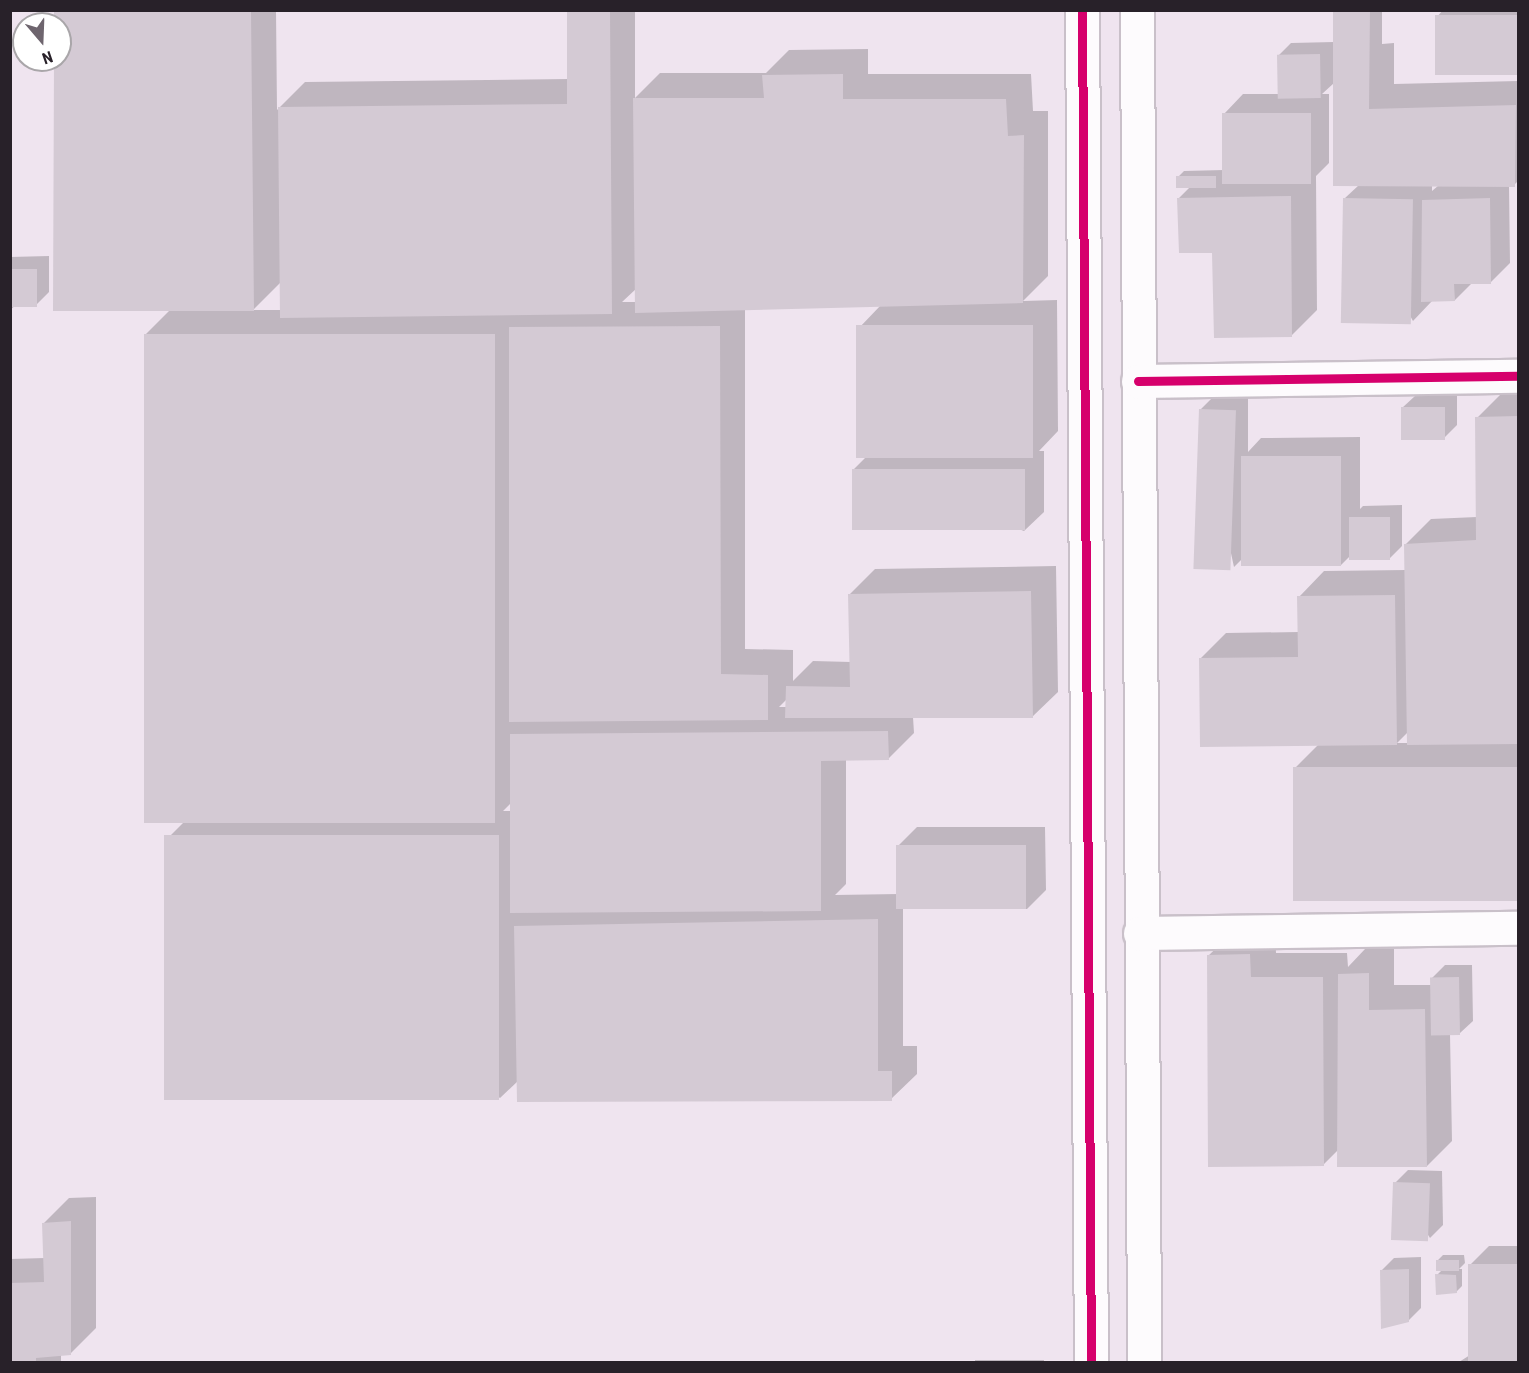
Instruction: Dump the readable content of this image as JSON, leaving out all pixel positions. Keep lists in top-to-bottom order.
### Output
{
  "north": "bottom"
}
